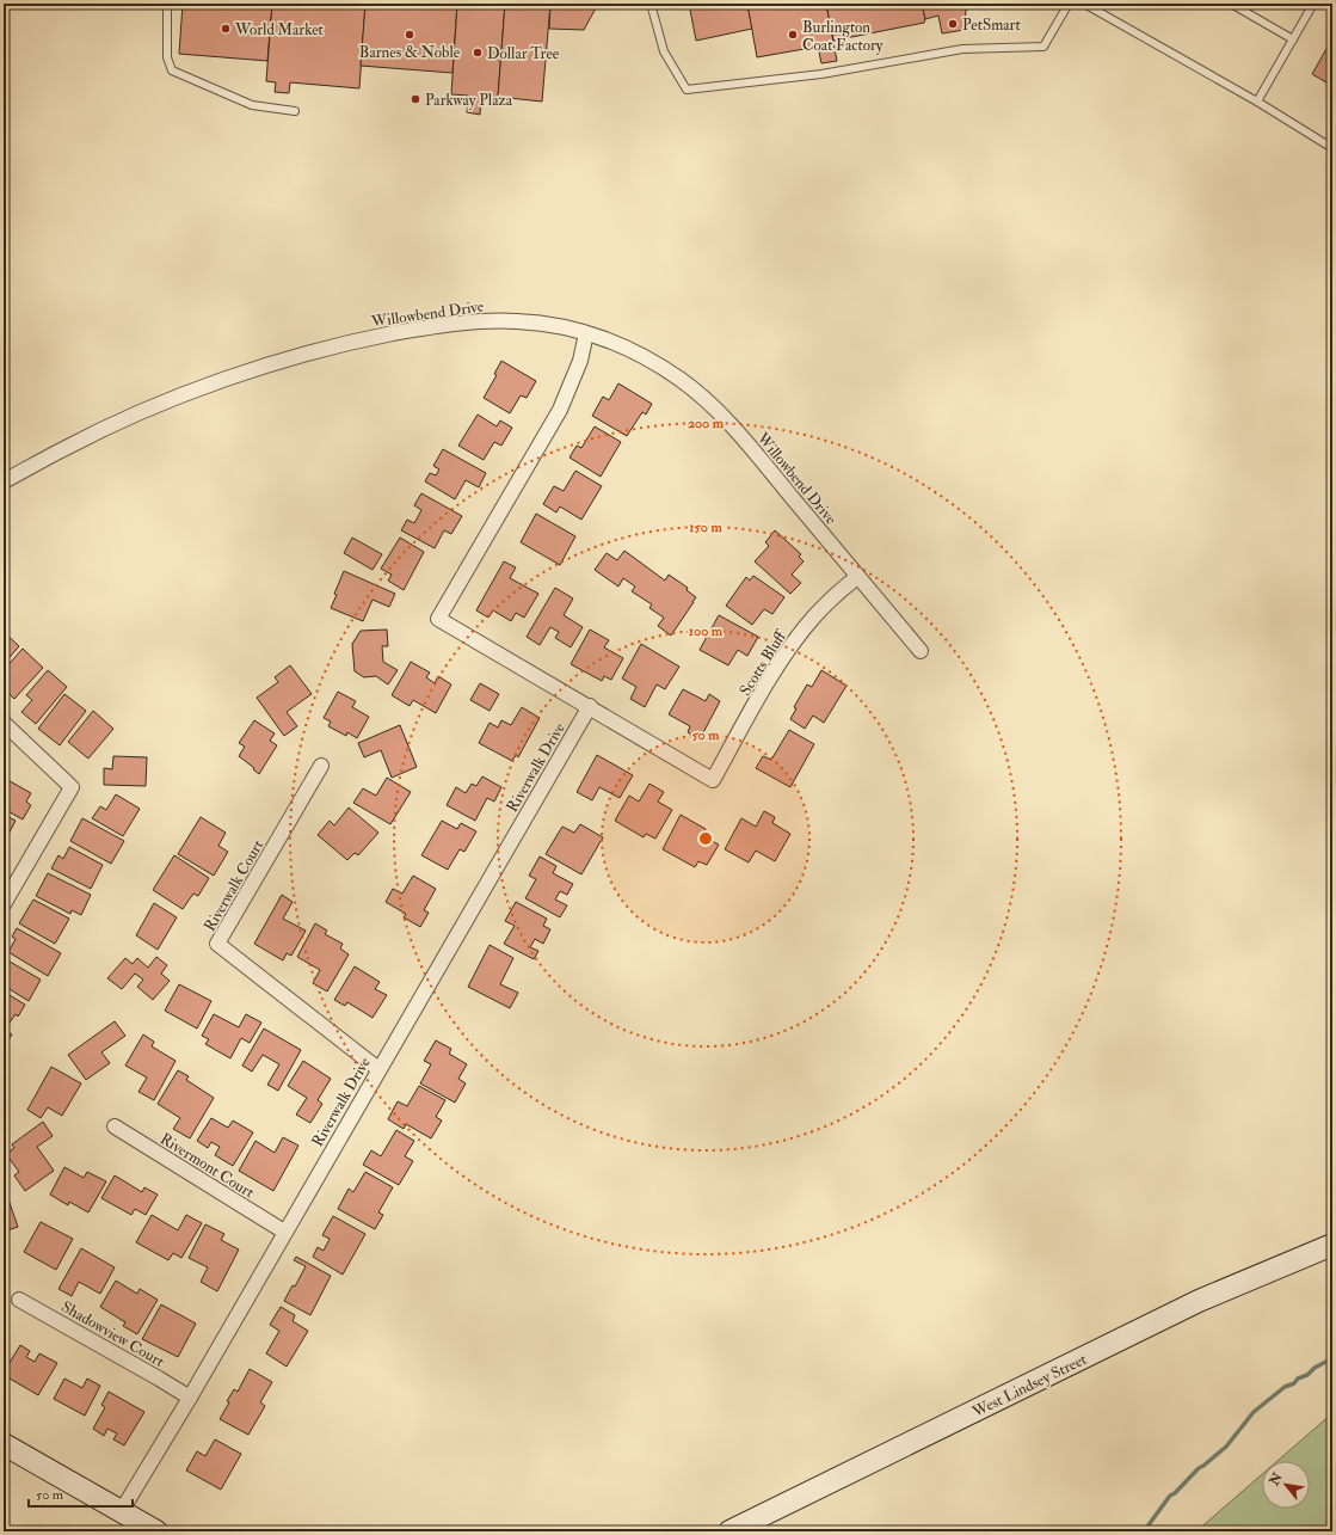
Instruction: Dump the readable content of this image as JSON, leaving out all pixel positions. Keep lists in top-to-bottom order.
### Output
{
  "streets": {
    "main road": ["West Lindsey Street"],
    "street": [
      "Willowbend Drive",
      "Scotts Bluff",
      "Riverwalk Drive",
      "Riverwalk Court",
      "Rivermont Court",
      "Shadowview Court"
    ]
  },
  "crossings": [
    ["Willowbend Drive", "Scotts Bluff"],
    ["Scotts Bluff", "Riverwalk Drive"],
    ["Riverwalk Drive", "Riverwalk Court"],
    ["Riverwalk Drive", "Rivermont Court"],
    ["Riverwalk Drive", "Shadowview Court"]
  ],
  "places": [
    "PetSmart",
    "World Market",
    "Barnes & Noble",
    "Burlington Coat Factory",
    "Dollar Tree",
    "Parkway Plaza"
  ],
  "scale_bar": "50 m",
  "north": "top left",
  "rings": [
    "200 m",
    "150 m",
    "100 m",
    "50 m"
  ]
}
